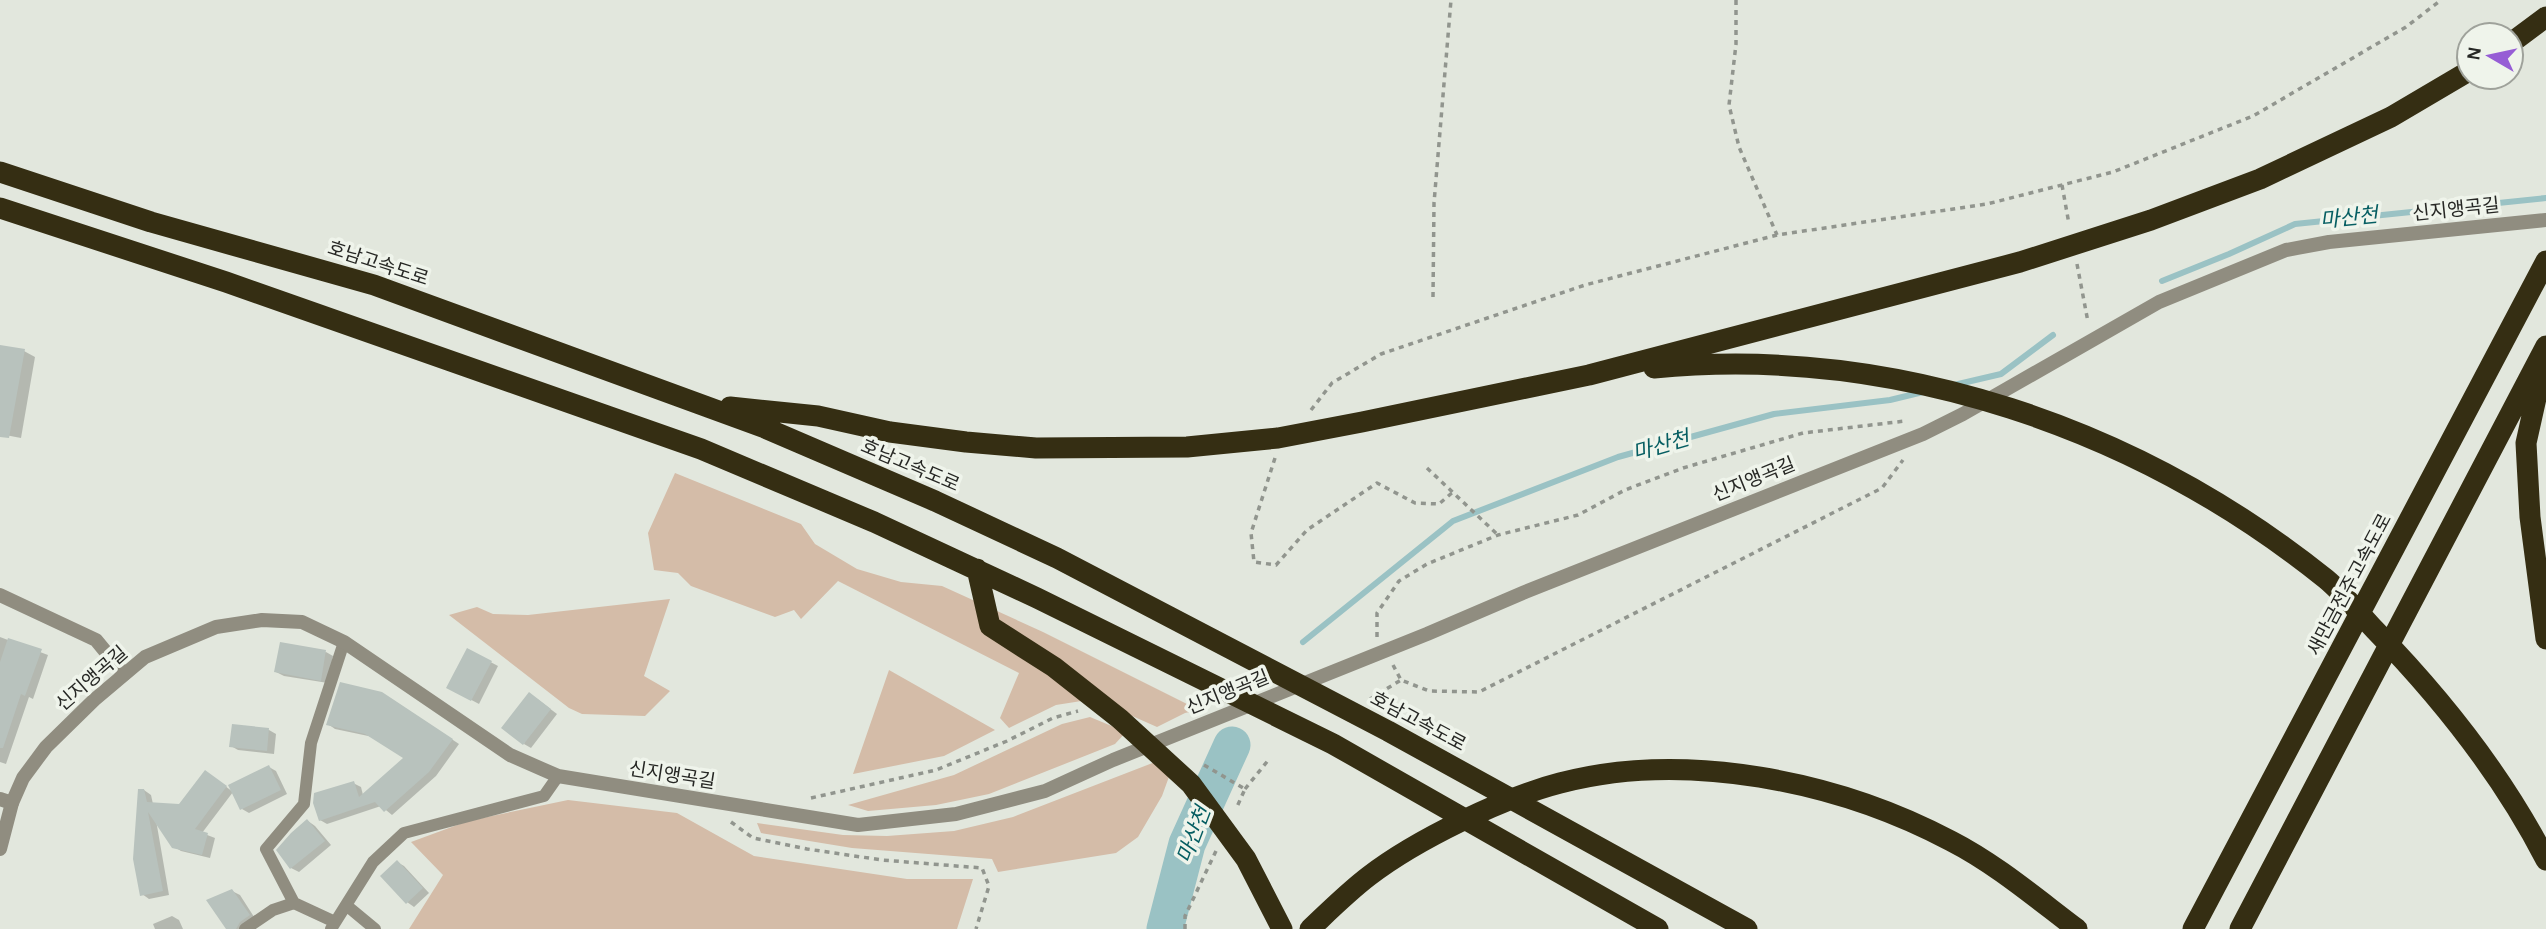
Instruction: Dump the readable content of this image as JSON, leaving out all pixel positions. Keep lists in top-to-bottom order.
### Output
{
  "streets": {
    "highway": ["호남고속도로", "새만금전주고속도로"],
    "street": ["신지앵곡길"]
  },
  "water": ["마산천"],
  "north": "left"
}
